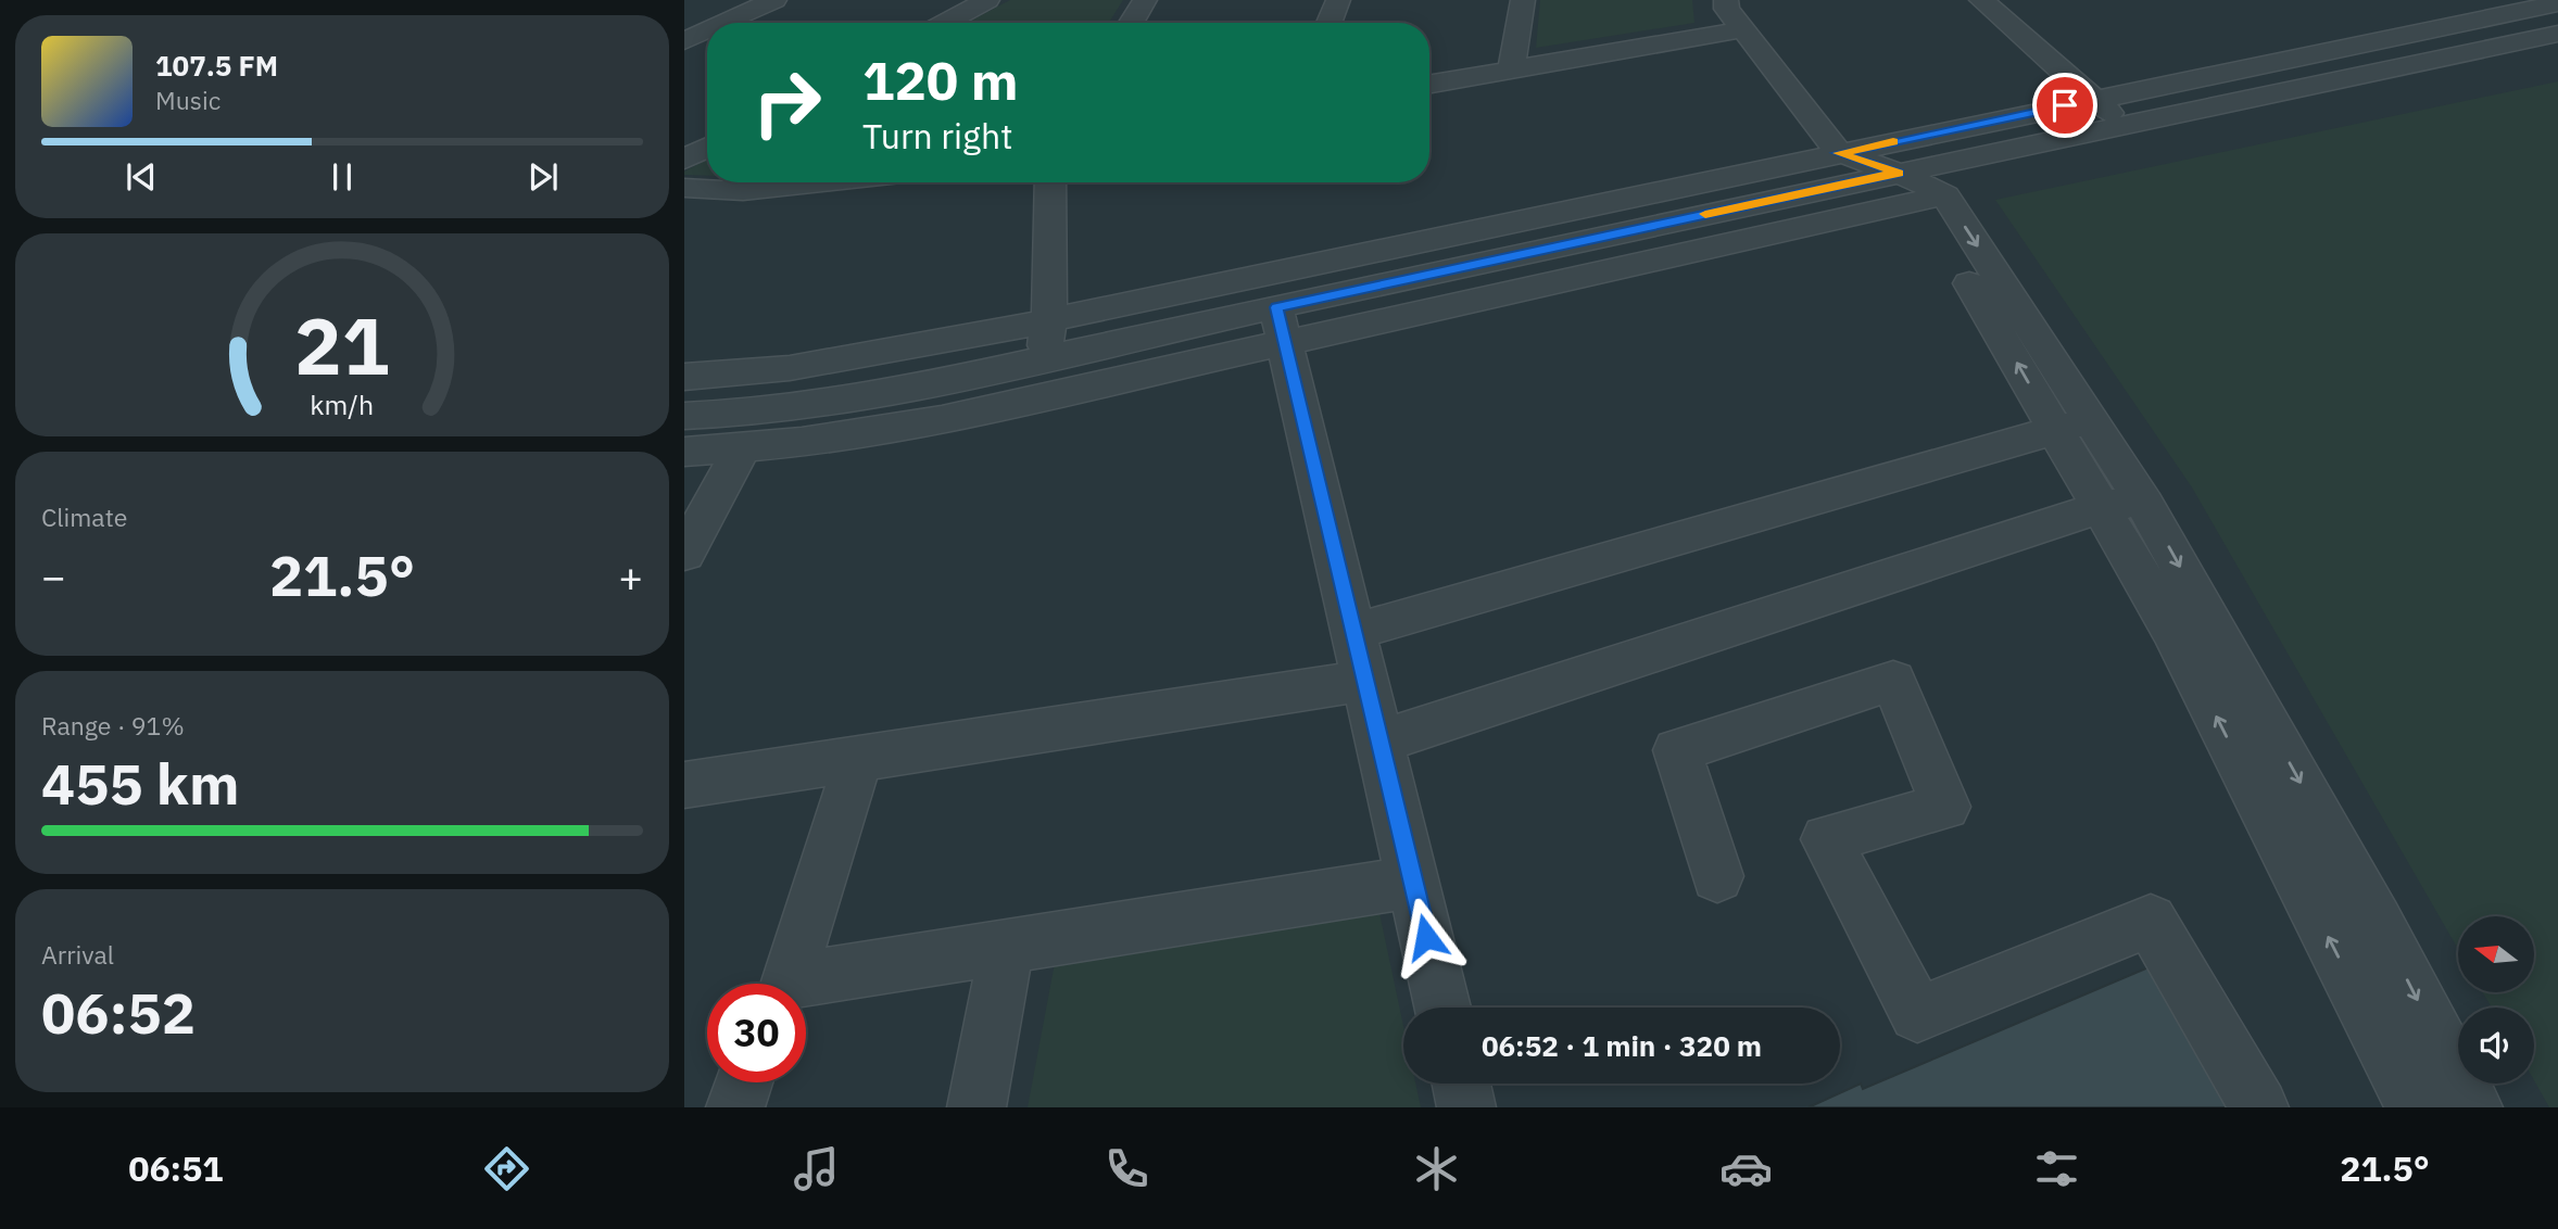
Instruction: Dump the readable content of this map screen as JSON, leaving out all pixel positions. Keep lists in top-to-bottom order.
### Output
{
  "north": "left",
  "page": {
    "turn": ["120 m", "Turn right"],
    "song": ["107.5 FM", "Music"],
    "tile": [
      "Climate",
      ["Range · 91%", "455 km"],
      ["Arrival", "06:52"]
    ],
    "heat": ["−", "21.5°", "+"],
    "limit": "30",
    "trip": "06:52 · 1 min · 320 m",
    "tabs": ["06:51", "21.5°"],
    "gauge": ["21", "km/h"]
  }
}
